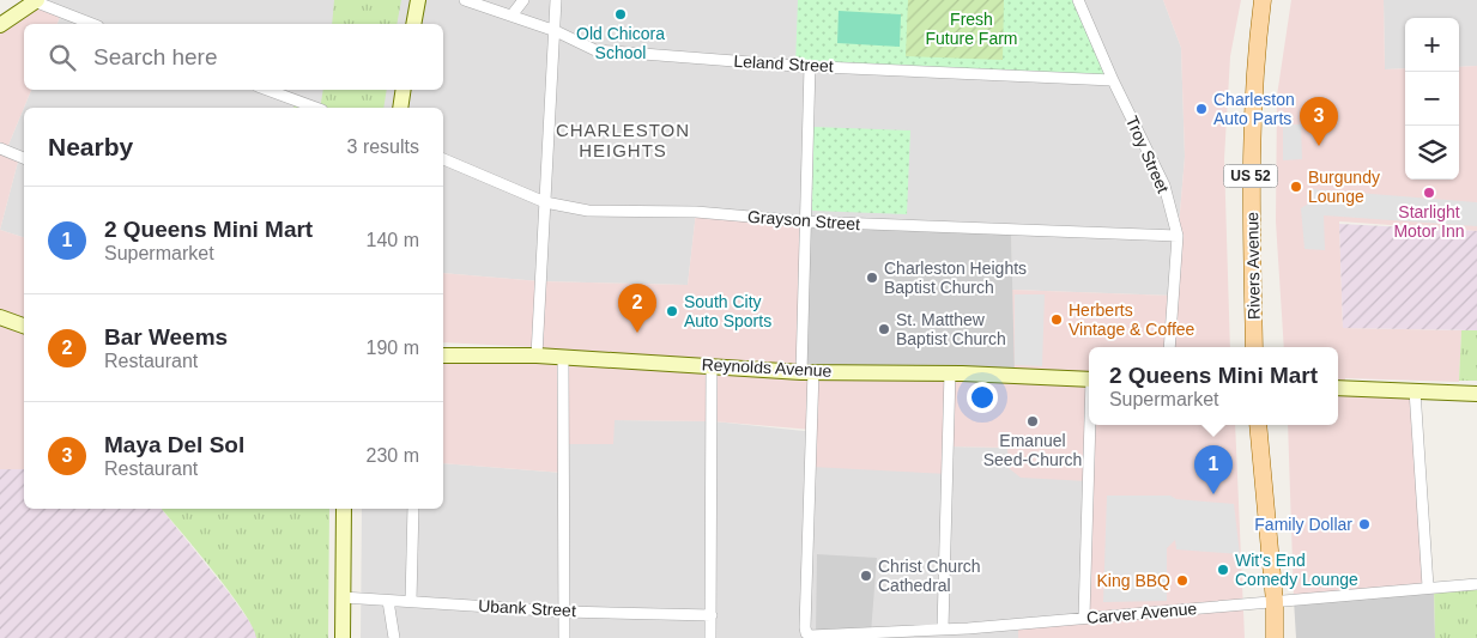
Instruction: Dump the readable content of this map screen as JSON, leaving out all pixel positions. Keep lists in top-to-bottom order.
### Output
{
  "streets": {
    "main road": ["US 52", "Rivers Avenue"],
    "street": [
      "Leland Street",
      "Troy Street",
      "Grayson Street",
      "Reynolds Avenue",
      "Ubank Street",
      "Carver Avenue"
    ]
  },
  "crossings": [
    ["Leland Street", "Troy Street"],
    ["Troy Street", "Grayson Street"],
    ["Reynolds Avenue", "Carver Avenue"]
  ],
  "districts": ["CHARLESTON HEIGHTS"],
  "parks": ["Fresh Future Farm"],
  "places": [
    "Old Chicora School",
    "Charleston Auto Parts",
    "Burgundy Lounge",
    "Starlight Motor Inn",
    "Charleston Heights Baptist Church",
    "South City Auto Sports",
    "Herberts Vintage & Coffee",
    "St. Matthew Baptist Church",
    "Emanuel Seed-Church",
    "Family Dollar",
    "Wit's End Comedy Lounge",
    "Christ Church Cathedral",
    "King BBQ"
  ],
  "page": {
    "map_buttons": ["+", "−"],
    "search": "Search here",
    "pins": ["3", "2", "1"],
    "heading": ["Nearby", "3 results"],
    "list": [
      {
        "mark": "1",
        "name": "2 Queens Mini Mart",
        "note": "Supermarket",
        "value": "140 m"
      },
      {
        "mark": "2",
        "name": "Bar Weems",
        "note": "Restaurant",
        "value": "190 m"
      },
      {
        "mark": "3",
        "name": "Maya Del Sol",
        "note": "Restaurant",
        "value": "230 m"
      }
    ],
    "popup": ["2 Queens Mini Mart", "Supermarket"]
  }
}
